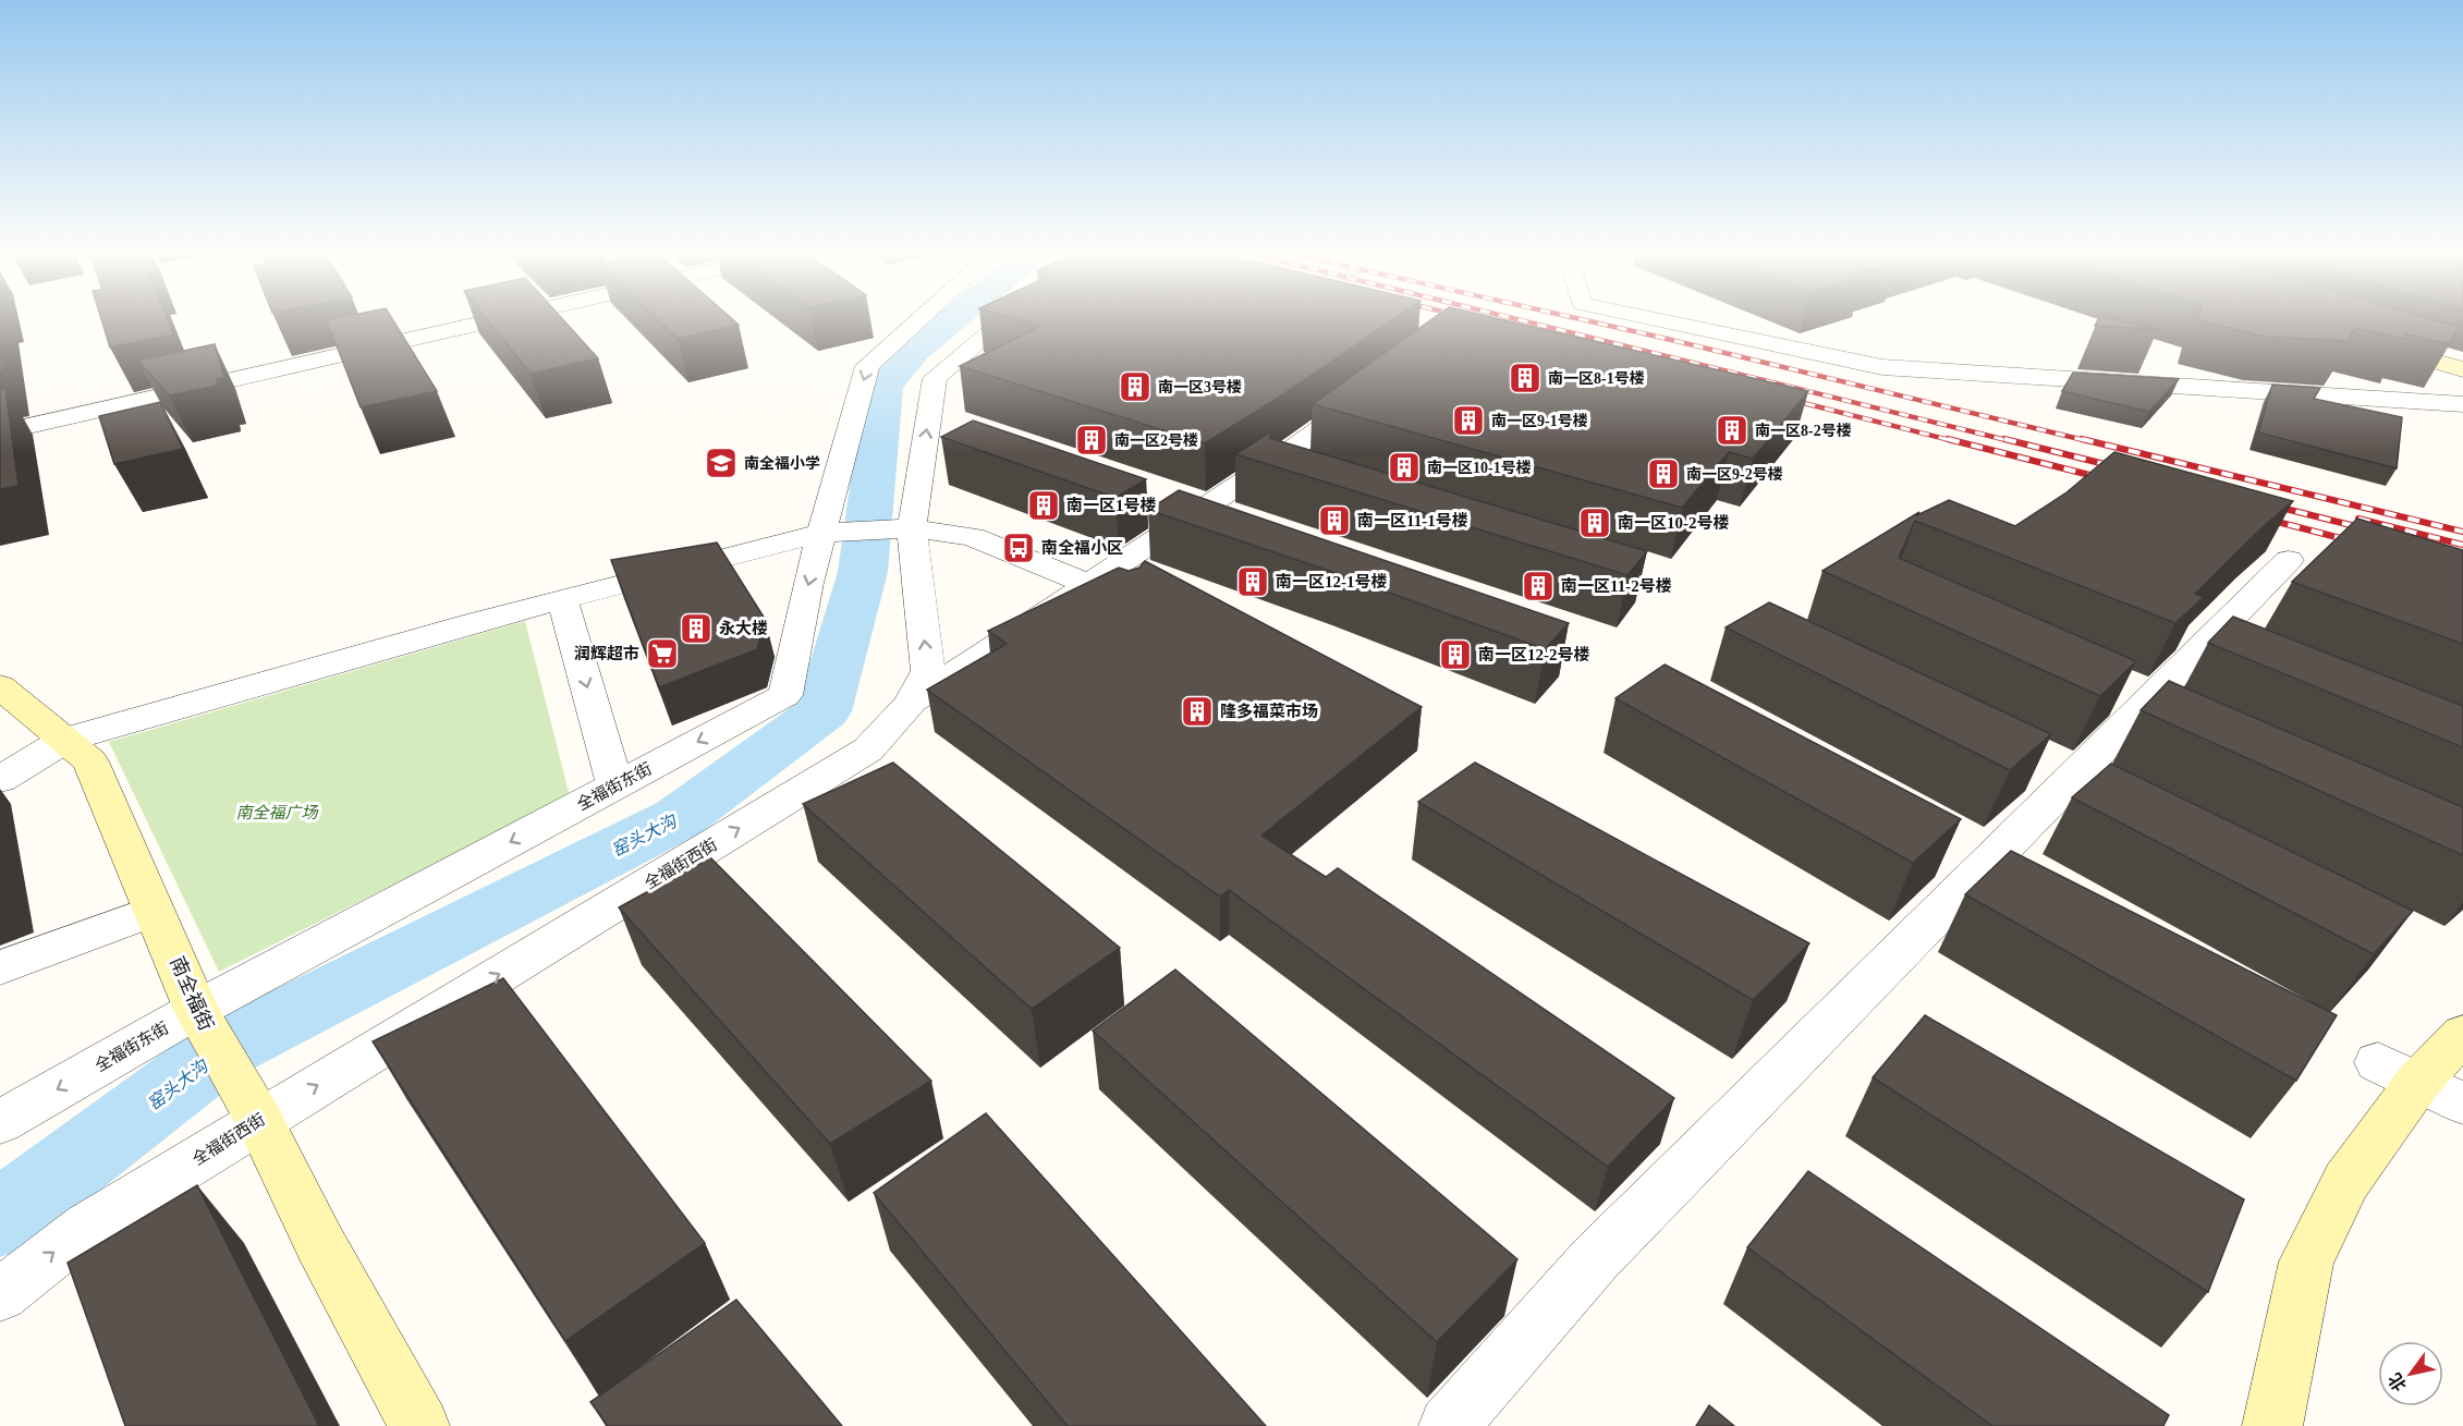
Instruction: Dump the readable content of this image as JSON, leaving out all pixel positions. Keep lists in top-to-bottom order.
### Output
{
  "streets": {
    "street": ["全福街东街", "全福街西街", "南全福街"]
  },
  "crossings": [
    ["全福街东街", "南全福街"],
    ["全福街西街", "南全福街"]
  ],
  "water": ["窑头大沟"],
  "parks": ["南全福广场"],
  "places": {
    "building": [
      "南一区8-1号楼",
      "南一区3号楼",
      "南一区9-1号楼",
      "南一区8-2号楼",
      "南一区2号楼",
      "南一区10-1号楼",
      "南一区9-2号楼",
      "南一区1号楼",
      "南一区11-1号楼",
      "南一区10-2号楼",
      "南一区12-1号楼",
      "南一区11-2号楼",
      "永大楼",
      "南一区12-2号楼",
      "隆多福菜市场"
    ],
    "school or university": ["南全福小学"],
    "bus stop": ["南全福小区"],
    "supermarket": ["润辉超市"]
  },
  "north": "bottom left"
}
